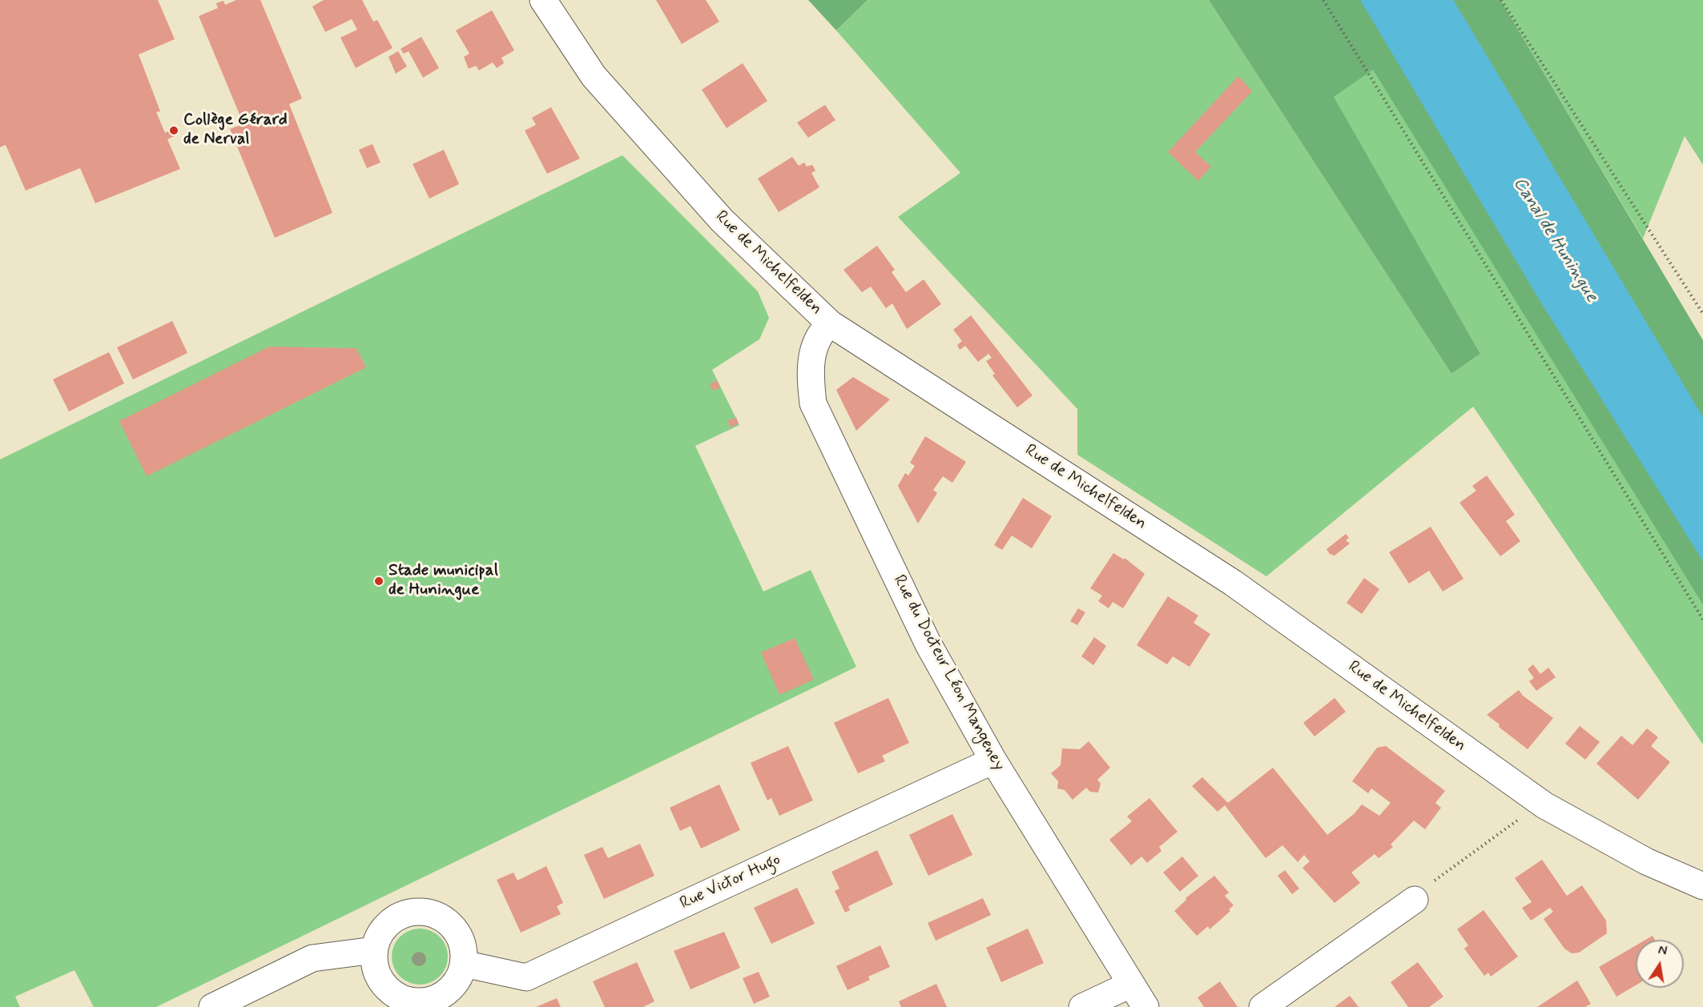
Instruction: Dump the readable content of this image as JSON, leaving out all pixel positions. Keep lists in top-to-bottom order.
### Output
{
  "streets": {
    "street": ["Rue de Michelfelden", "Rue du Docteur Léon Mangeney", "Rue Victor Hugo"]
  },
  "crossings": [
    ["Rue de Michelfelden", "Rue du Docteur Léon Mangeney"],
    ["Rue du Docteur Léon Mangeney", "Rue Victor Hugo"]
  ],
  "water": ["Canal de Huningue"],
  "places": ["Collège Gérard de Nerval", "Stade municipal de Huningue"],
  "north": "top"
}
